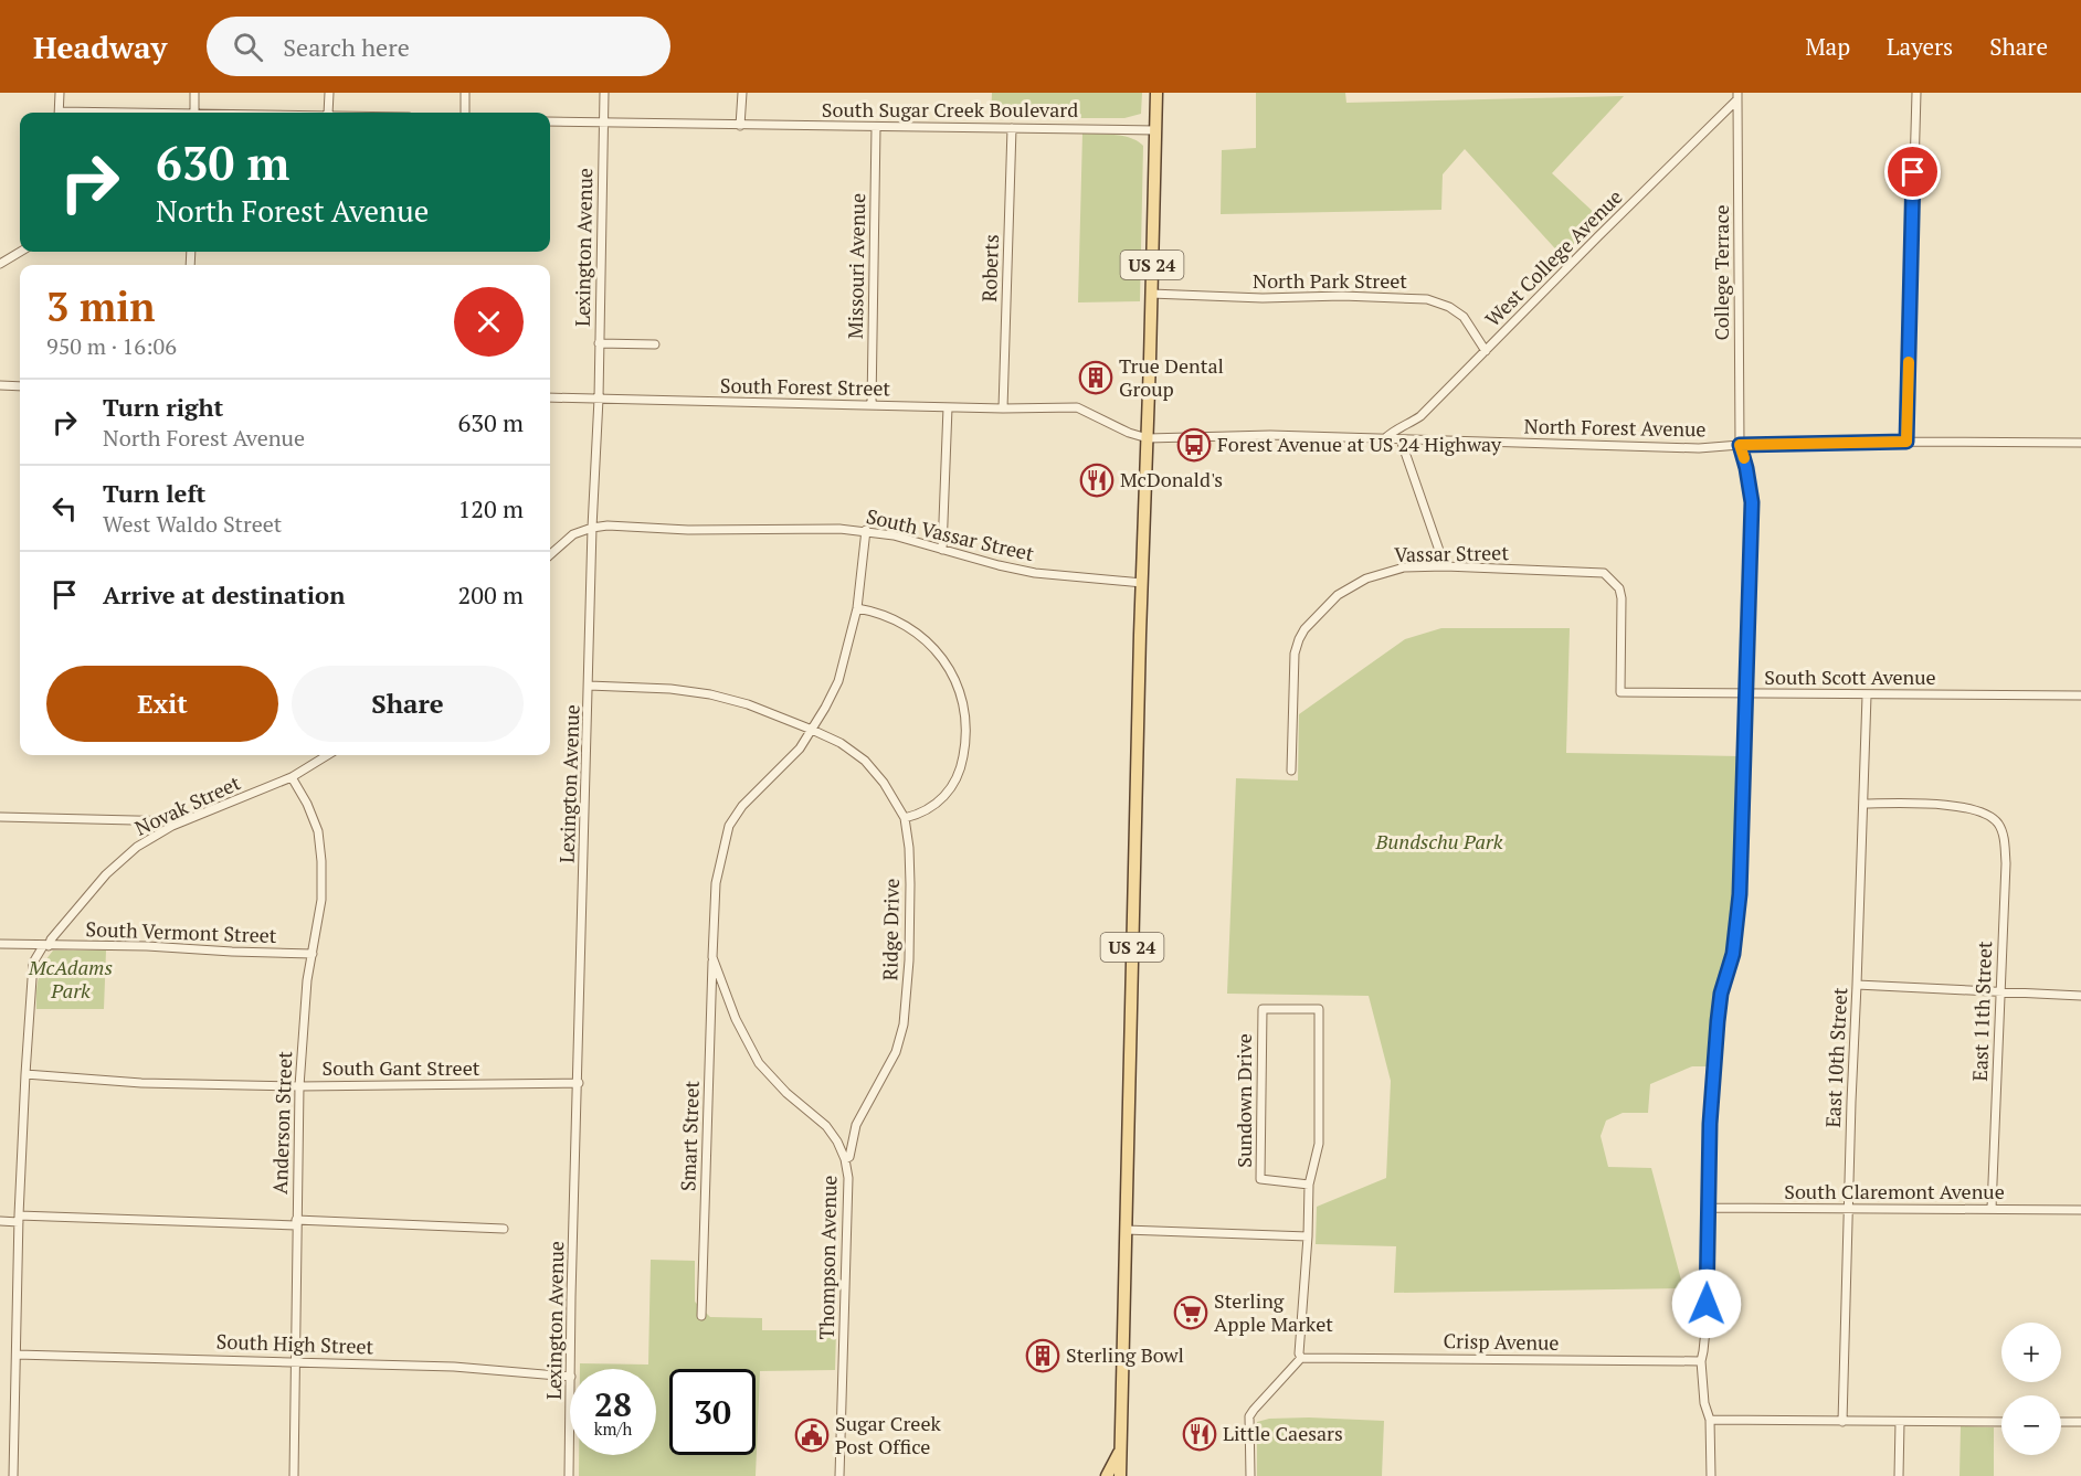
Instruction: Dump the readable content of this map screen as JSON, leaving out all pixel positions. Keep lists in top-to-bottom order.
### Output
{
  "streets": {
    "main road": ["US 24"],
    "street": [
      "South Sugar Creek Boulevard",
      "Lexington Avenue",
      "West College Avenue",
      "Missouri Avenue",
      "Roberts",
      "College Terrace",
      "North Park Street",
      "South Forest Street",
      "North Forest Avenue",
      "South Vassar Street",
      "Vassar Street",
      "South Scott Avenue",
      "Novak Street",
      "Ridge Drive",
      "South Vermont Street",
      "East 11th Street",
      "East 10th Street",
      "South Gant Street",
      "Sundown Drive",
      "Anderson Street",
      "Smart Street",
      "South Claremont Avenue",
      "Thompson Avenue",
      "Crisp Avenue",
      "South High Street"
    ]
  },
  "crossings": [
    ["South Sugar Creek Boulevard", "Lexington Avenue"],
    ["South Sugar Creek Boulevard", "US 24"],
    ["South Sugar Creek Boulevard", "Missouri Avenue"],
    ["South Sugar Creek Boulevard", "Roberts"],
    ["Lexington Avenue", "South Forest Street"],
    ["Lexington Avenue", "South Vassar Street"],
    ["Lexington Avenue", "Ridge Drive"],
    ["Lexington Avenue", "South Gant Street"],
    ["West College Avenue", "College Terrace"],
    ["West College Avenue", "North Park Street"],
    ["West College Avenue", "North Forest Avenue"],
    ["US 24", "North Park Street"],
    ["US 24", "South Forest Street"],
    ["US 24", "North Forest Avenue"],
    ["US 24", "South Vassar Street"],
    ["Missouri Avenue", "South Forest Street"],
    ["Roberts", "South Forest Street"],
    ["College Terrace", "North Forest Avenue"],
    ["College Terrace", "South Scott Avenue"],
    ["College Terrace", "South Claremont Avenue"],
    ["College Terrace", "Crisp Avenue"],
    ["South Forest Street", "North Forest Avenue"],
    ["South Vassar Street", "Thompson Avenue"],
    ["Vassar Street", "South Scott Avenue"],
    ["South Scott Avenue", "East 10th Street"],
    ["Novak Street", "South Vermont Street"],
    ["Novak Street", "South Gant Street"],
    ["Novak Street", "Anderson Street"],
    ["Novak Street", "South High Street"],
    ["Ridge Drive", "Thompson Avenue"],
    ["South Vermont Street", "Anderson Street"],
    ["East 11th Street", "East 10th Street"],
    ["East 11th Street", "South Claremont Avenue"],
    ["East 10th Street", "South Claremont Avenue"],
    ["South Gant Street", "Anderson Street"],
    ["Sundown Drive", "Crisp Avenue"],
    ["Anderson Street", "South High Street"],
    ["Smart Street", "Thompson Avenue"]
  ],
  "parks": ["Bundschu Park", "McAdams Park"],
  "places": {
    "building": ["True Dental Group", "Sterling Bowl"],
    "bus stop": ["Forest Avenue at US 24 Highway"],
    "restaurant": ["McDonald's", "Little Caesars"],
    "supermarket": ["Sterling Apple Market"],
    "public building": ["Sugar Creek Post Office"]
  },
  "page": {
    "header": "Headway",
    "search": "Search here",
    "nav": ["Map", "Layers", "Share"],
    "turn": ["630 m", "North Forest Avenue"],
    "heading": ["3 min", "950 m · 16:06"],
    "list": [
      {
        "name": "Turn right",
        "note": "North Forest Avenue",
        "value": "630 m"
      },
      {
        "name": "Turn left",
        "note": "West Waldo Street",
        "value": "120 m"
      },
      {
        "name": "Arrive at destination",
        "value": "200 m"
      }
    ],
    "buttons": ["Exit", "Share"],
    "map_buttons": ["+", "−"],
    "speed": "28 km/h",
    "limit": "30"
  }
}
